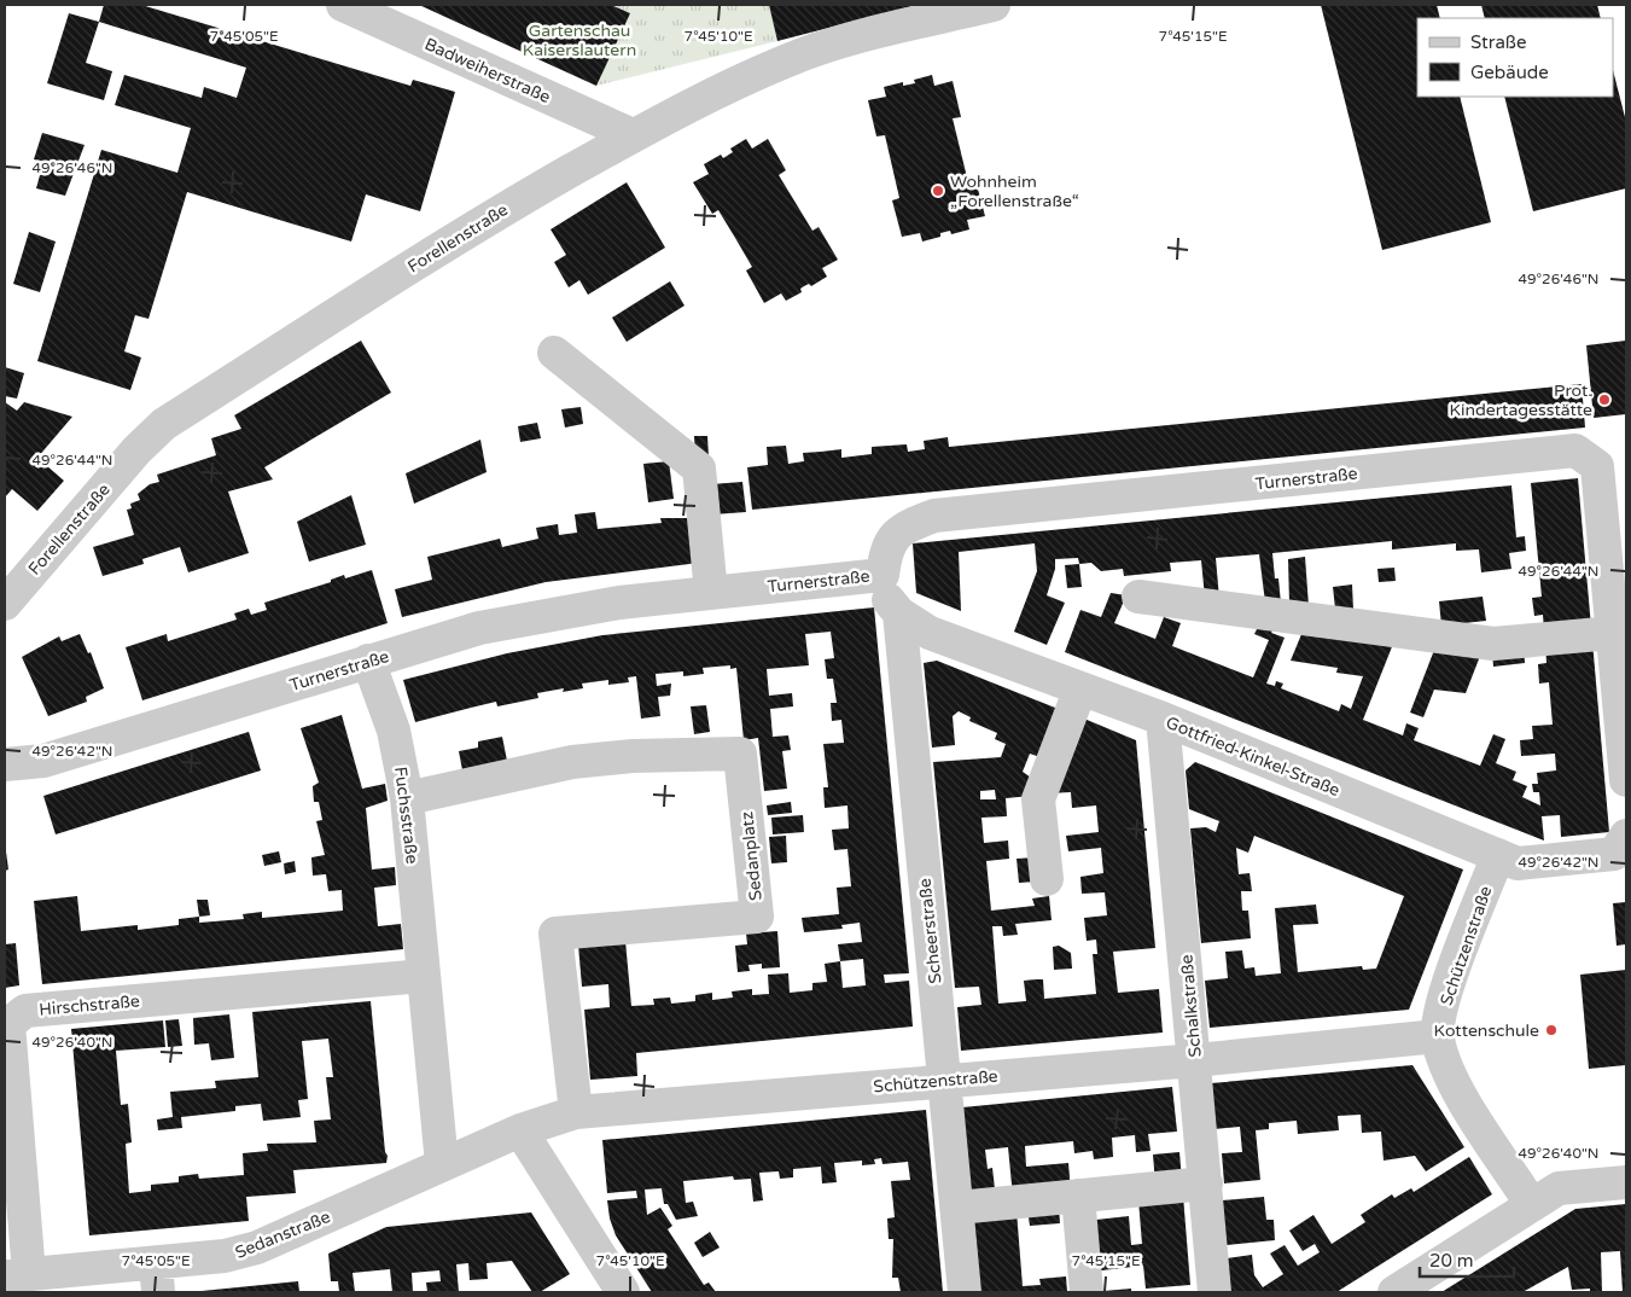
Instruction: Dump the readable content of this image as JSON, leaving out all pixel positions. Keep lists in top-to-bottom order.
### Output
{
  "streets": {
    "street": [
      "Badweiherstraße",
      "Forellenstraße",
      "Turnerstraße",
      "Gottfried-Kinkel-Straße",
      "Fuchsstraße",
      "Sedanplatz",
      "Scheerstraße",
      "Schützenstraße",
      "Hirschstraße",
      "Schalkstraße",
      "Sedanstraße"
    ]
  },
  "crossings": [
    ["Badweiherstraße", "Forellenstraße"],
    ["Turnerstraße", "Fuchsstraße"],
    ["Turnerstraße", "Scheerstraße"],
    ["Gottfried-Kinkel-Straße", "Scheerstraße"],
    ["Gottfried-Kinkel-Straße", "Schützenstraße"],
    ["Gottfried-Kinkel-Straße", "Schalkstraße"],
    ["Fuchsstraße", "Sedanplatz"],
    ["Fuchsstraße", "Hirschstraße"],
    ["Sedanplatz", "Schützenstraße"],
    ["Scheerstraße", "Schützenstraße"],
    ["Schützenstraße", "Schalkstraße"],
    ["Schützenstraße", "Sedanstraße"],
    ["Hirschstraße", "Sedanstraße"]
  ],
  "parks": ["Gartenschau Kaiserslautern"],
  "places": ["Wohnheim „Forellenstraße“", "Prot. Kindertagesstätte", "Kottenschule"],
  "legend": ["Straße", "Gebäude"],
  "scale_bar": "20 m",
  "coordinates": [
    "7°45'05\"E",
    "7°45'10\"E",
    "7°45'15\"E",
    "49°26'46\"N",
    "49°26'44\"N",
    "49°26'42\"N",
    "49°26'40\"N"
  ]
}
